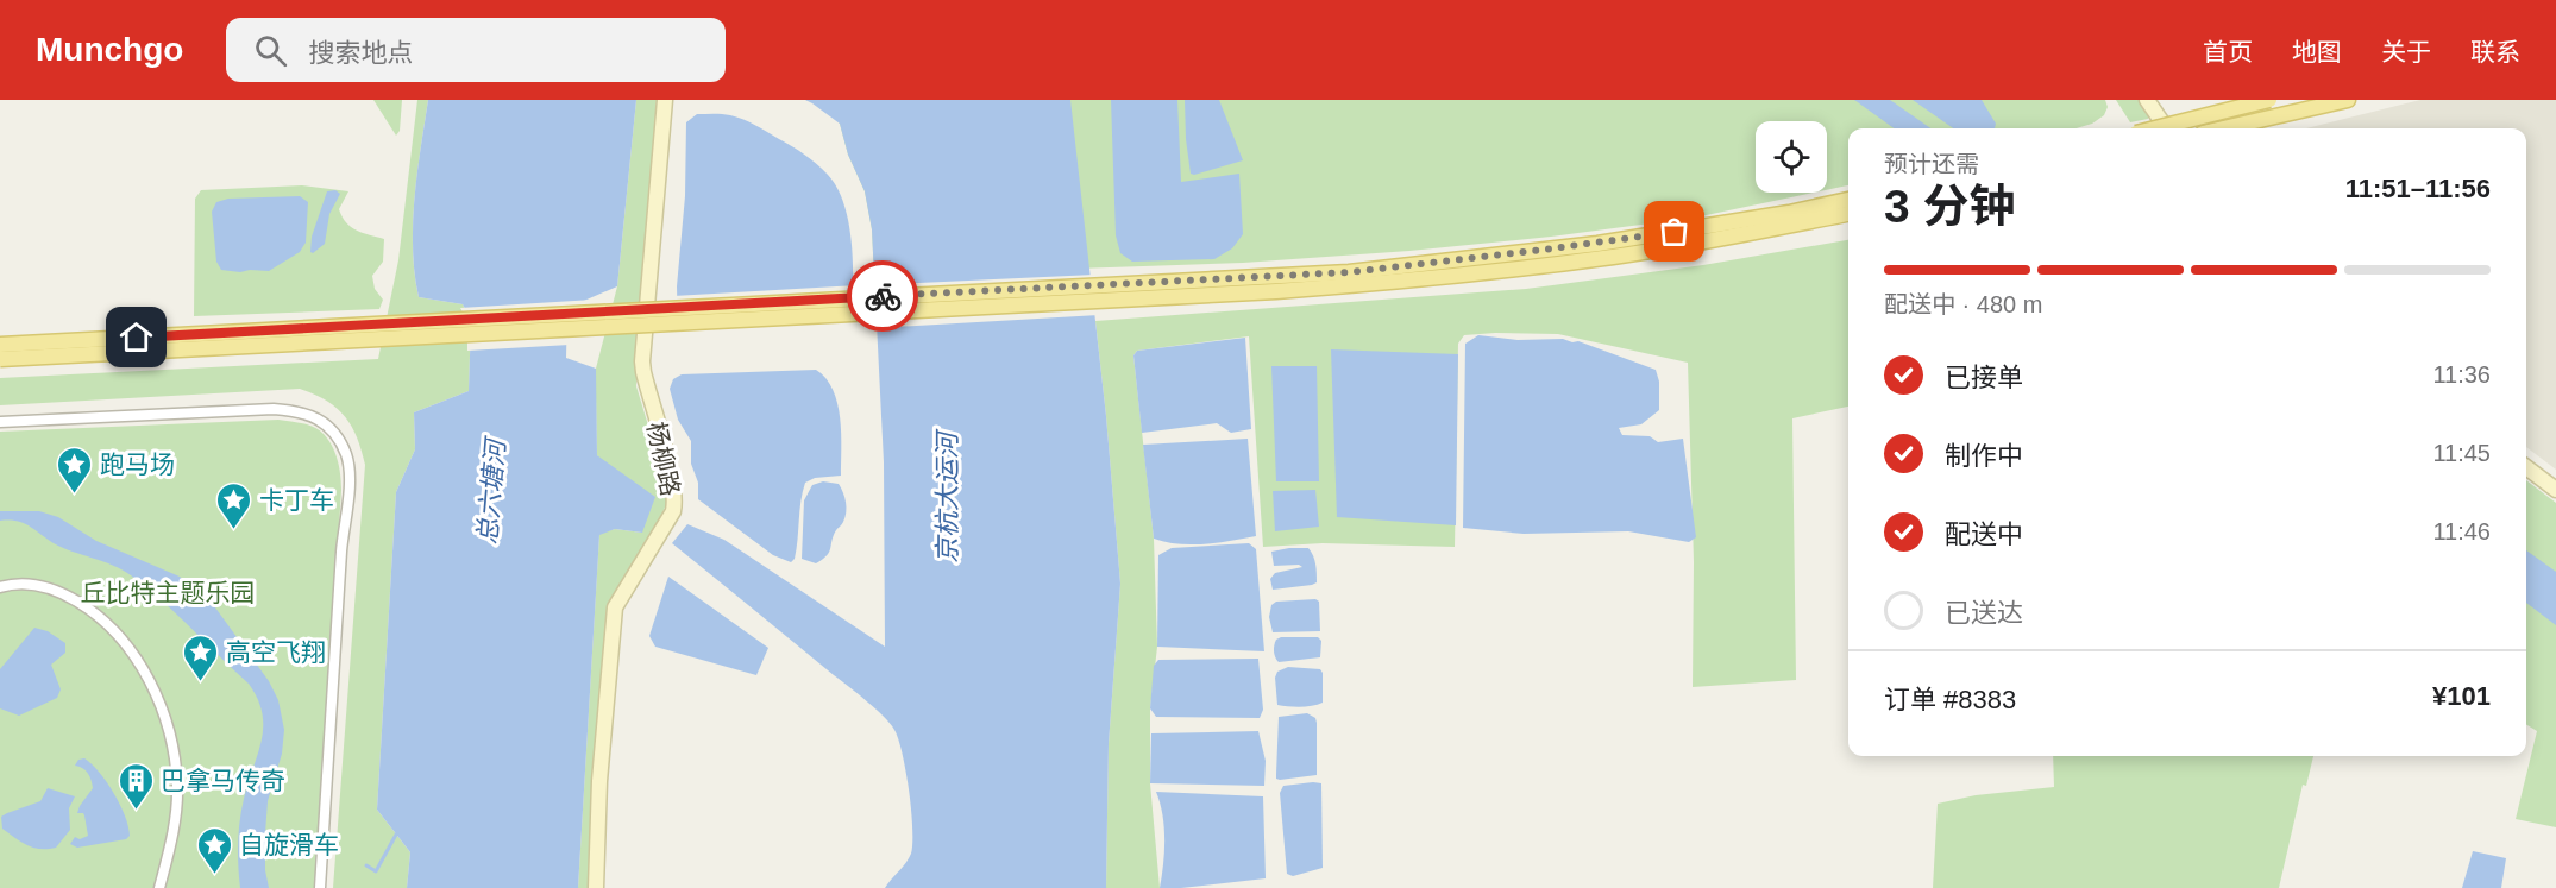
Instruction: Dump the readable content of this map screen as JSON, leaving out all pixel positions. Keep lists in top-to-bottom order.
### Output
{
  "streets": {
    "street": ["杨柳路"]
  },
  "water": ["总六塘河", "京杭大运河"],
  "parks": ["丘比特主题乐园"],
  "places": {
    "place": [
      "跑马场",
      "卡丁车",
      "高空飞翔",
      "自旋滑车"
    ],
    "building": ["巴拿马传奇"]
  },
  "page": {
    "header": "Munchgo",
    "search": "搜索地点",
    "nav": [
      "首页",
      "地图",
      "关于",
      "联系"
    ],
    "heading": ["3 分钟", "预计还需", "11:51–11:56"],
    "panel": ["订单 #8383", "¥101"],
    "bar": "配送中 · 480 m",
    "list": [
      ["已接单", "11:36"],
      ["制作中", "11:45"],
      ["配送中", "11:46"],
      "已送达"
    ]
  }
}
